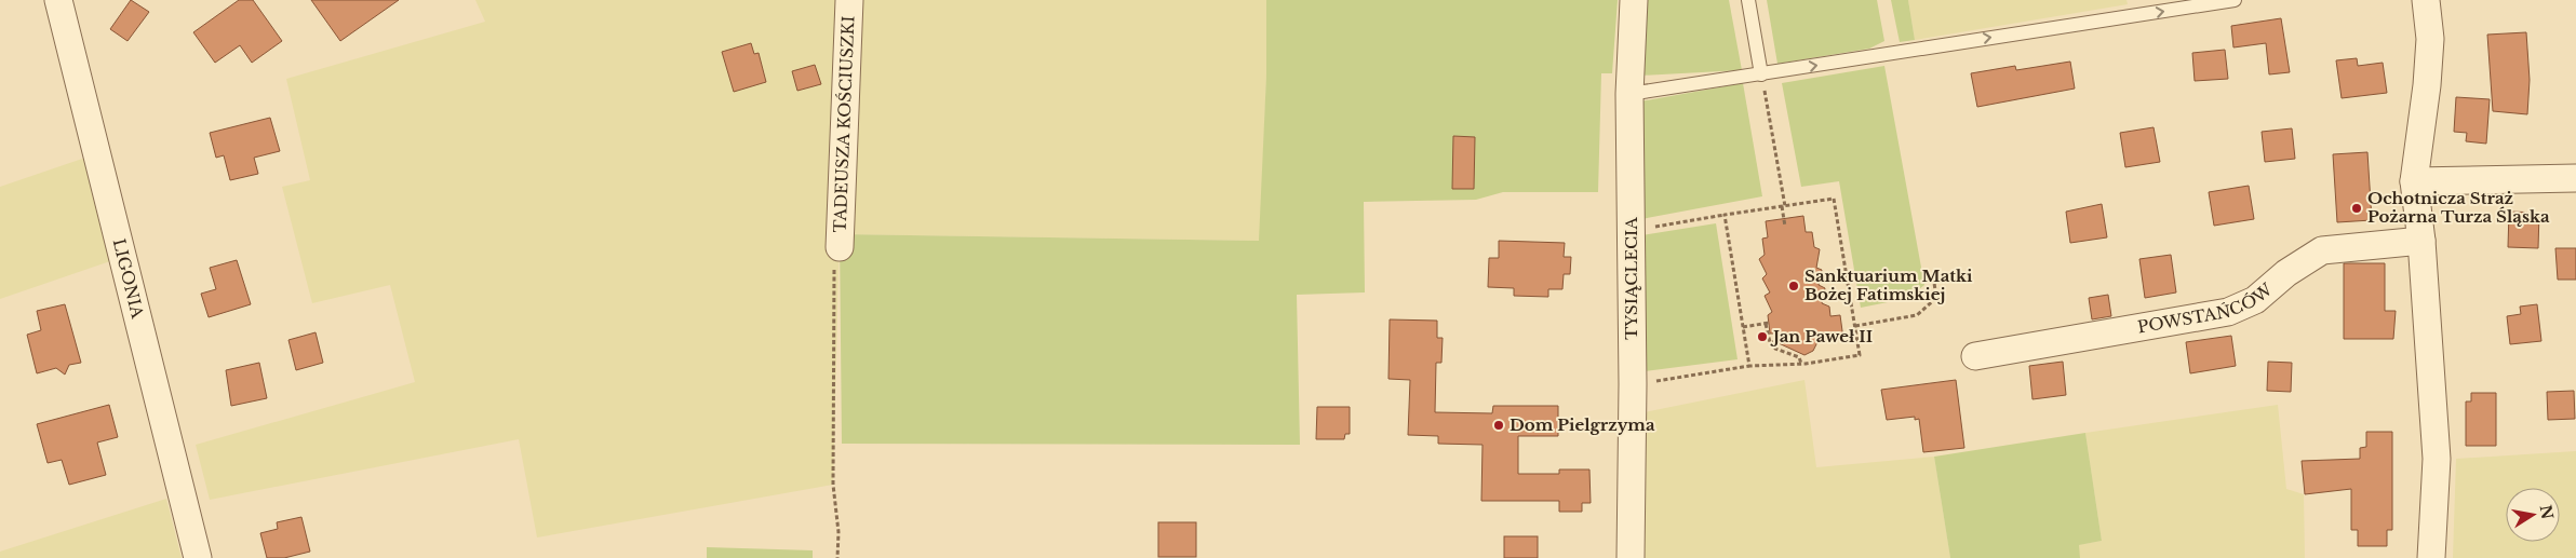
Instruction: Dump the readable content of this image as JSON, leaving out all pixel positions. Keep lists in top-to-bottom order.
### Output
{
  "streets": {
    "street": [
      "TADEUSZA KOŚCIUSZKI",
      "TYSIĄCLECIA",
      "LIGONIA",
      "POWSTAŃCÓW"
    ]
  },
  "places": [
    "Ochotnicza Straż Pożarna Turza Śląska",
    "Sanktuarium Matki Bożej Fatimskiej",
    "Jan Paweł II",
    "Dom Pielgrzyma"
  ],
  "north": "right"
}
